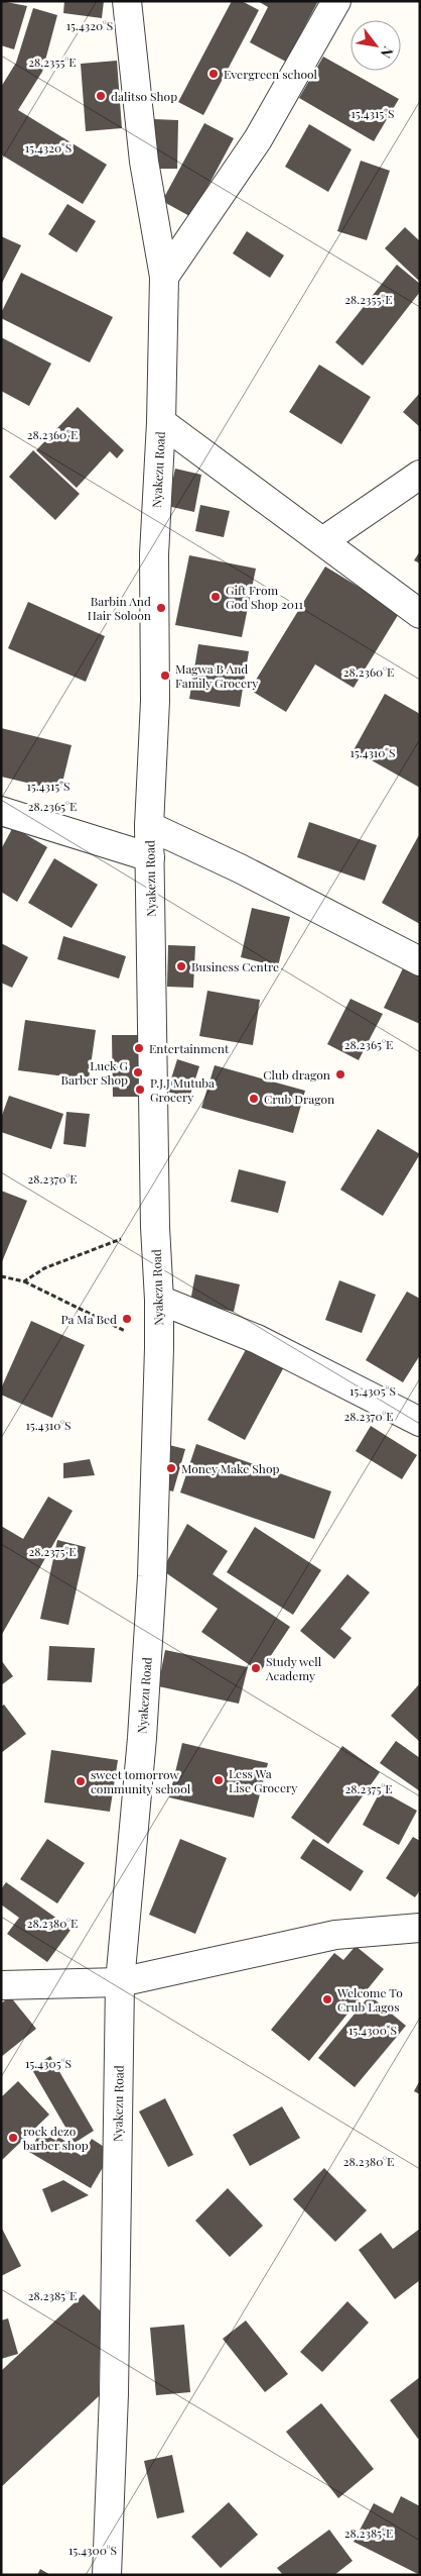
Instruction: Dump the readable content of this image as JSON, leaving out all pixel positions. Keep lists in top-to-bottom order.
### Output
{
  "streets": {
    "street": ["Nyakezu Road"]
  },
  "places": [
    "Evergreen school",
    "dalitso Shop",
    "Gift From God Shop 2011",
    "Barbin And Hair Soloon",
    "Magwa B And Family Grocery",
    "Business Centre",
    "Entertainment",
    "Luck G Barber Shop",
    "Club dragon",
    "P.J.J Mutuba Grocery",
    "Crub Dragon",
    "Pa Ma Bed",
    "Money Make Shop",
    "Study well Academy",
    "Less Wa Lise Grocery",
    "sweet tomorrow community school",
    "Welcome To Crub Lagos",
    "rock dezo barber shop"
  ],
  "north": "bottom right",
  "coordinates": [
    "15.4320°S",
    "28.2355°E",
    "15.4315°S",
    "28.2360°E",
    "15.4310°S",
    "28.2365°E",
    "28.2370°E",
    "15.4305°S",
    "28.2375°E",
    "28.2380°E",
    "15.4300°S",
    "28.2385°E"
  ]
}
